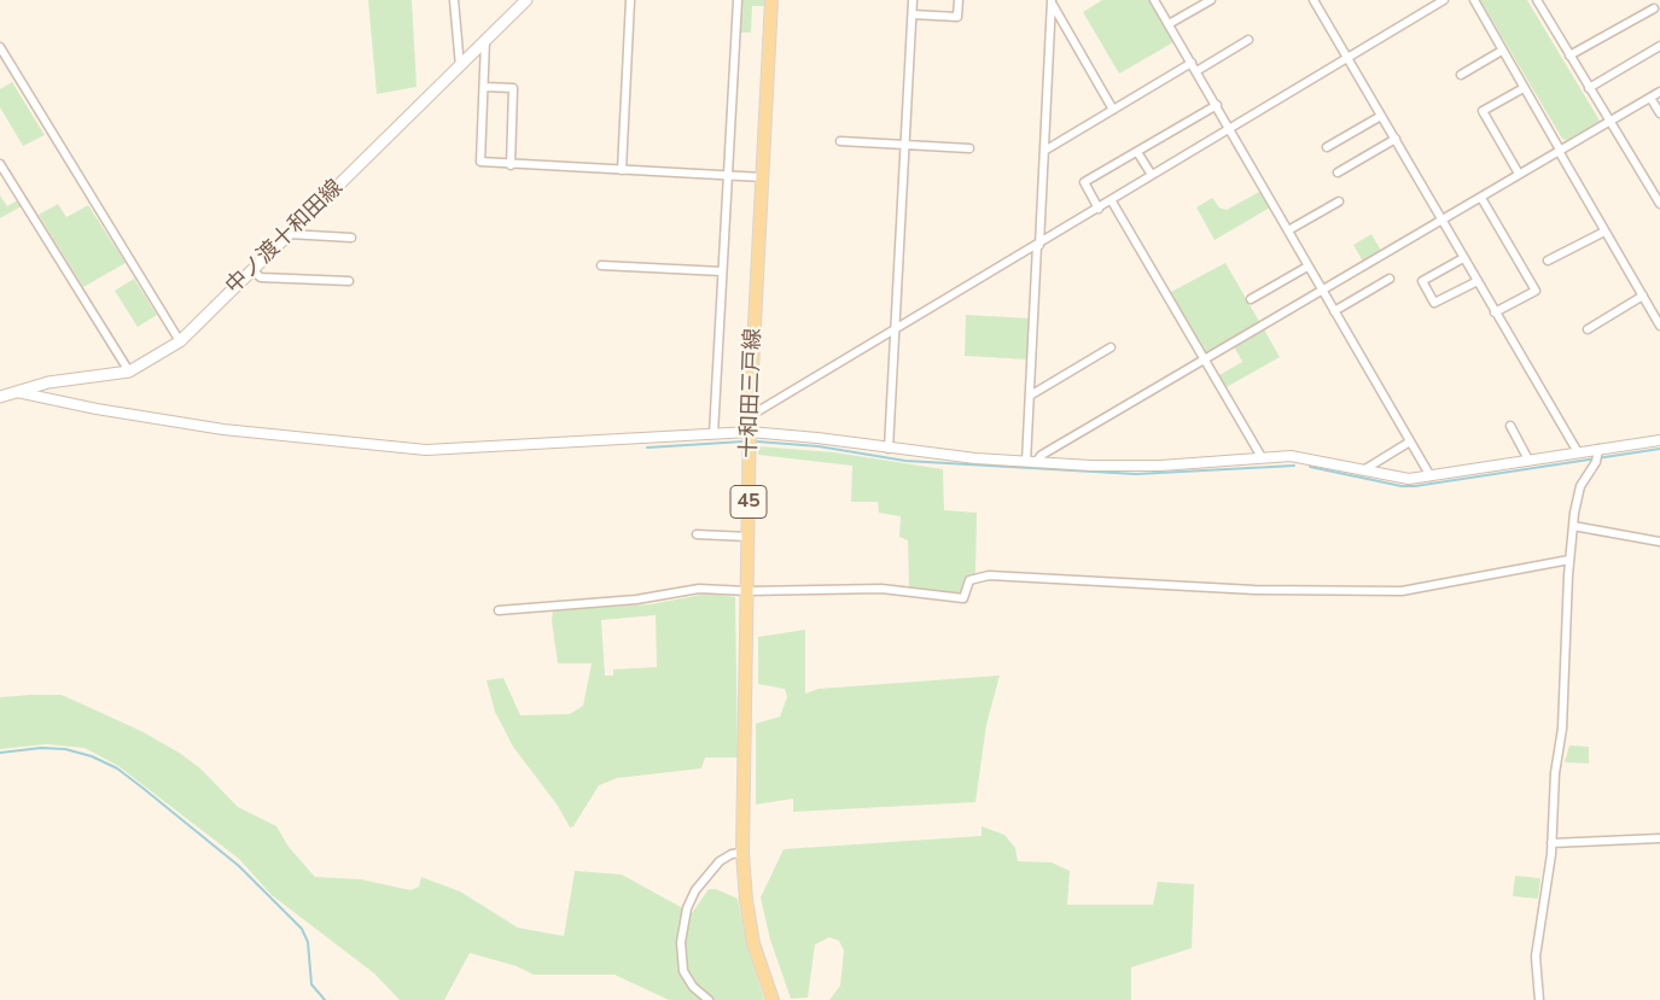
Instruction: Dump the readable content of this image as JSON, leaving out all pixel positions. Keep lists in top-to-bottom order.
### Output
{
  "streets": {
    "main road": ["中ノ渡十和田線", "十和田三戸線", "45"]
  }
}
